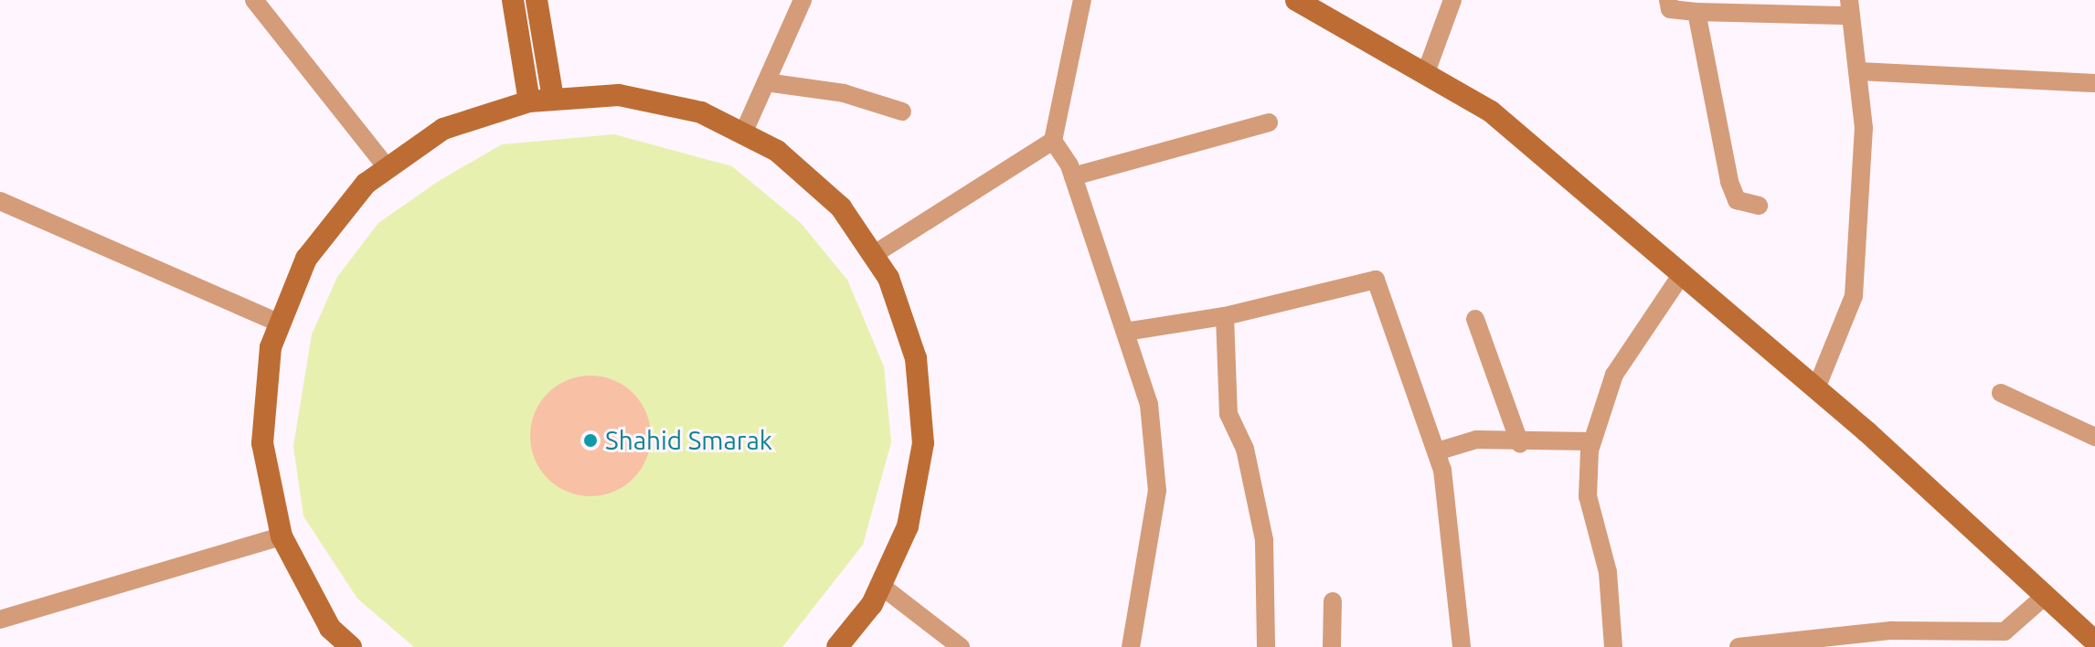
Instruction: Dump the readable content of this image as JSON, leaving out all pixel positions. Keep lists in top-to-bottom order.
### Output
{
  "places": ["Shahid Smarak"]
}
